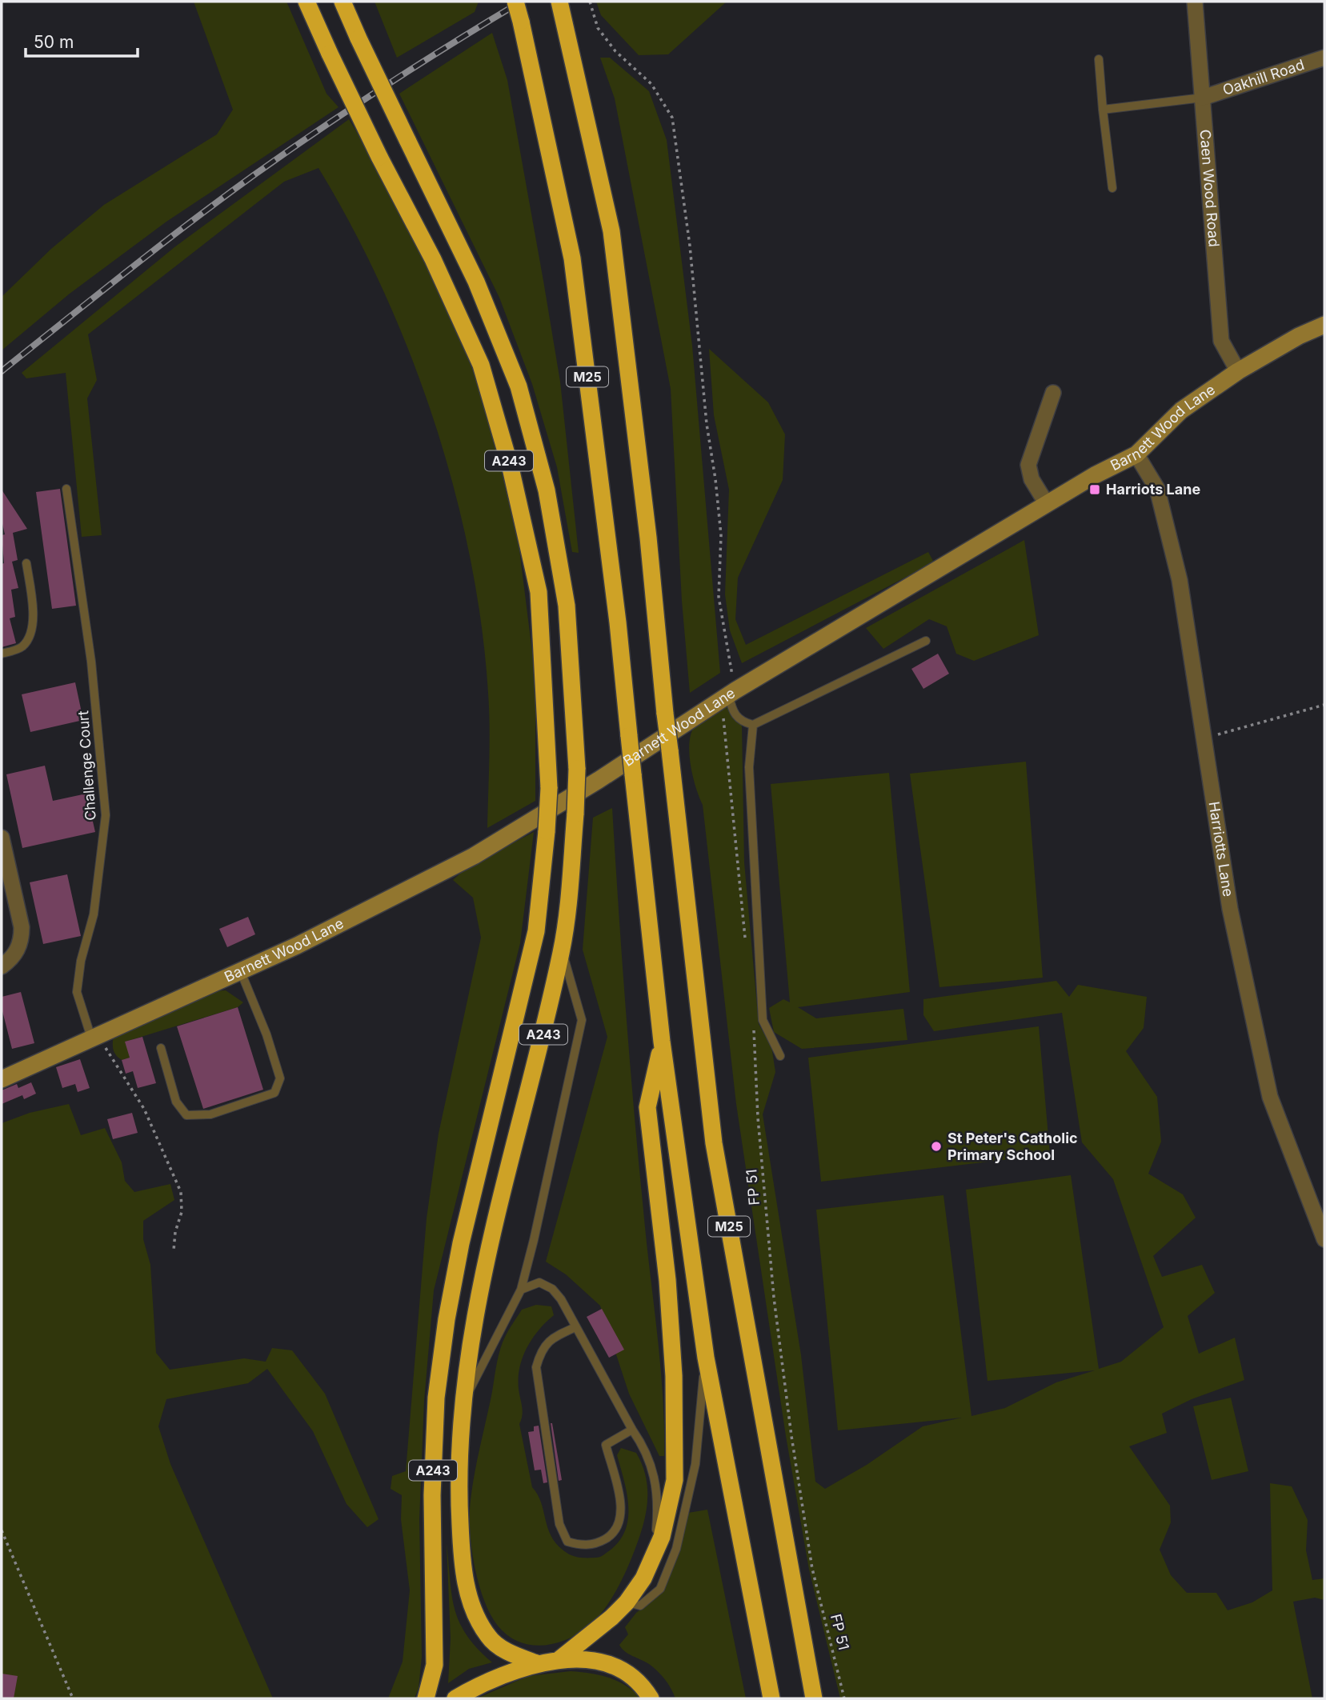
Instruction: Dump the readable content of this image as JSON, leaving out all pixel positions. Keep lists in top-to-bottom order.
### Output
{
  "streets": {
    "highway": ["M25", "A243"],
    "street": [
      "Oakhill Road",
      "Caen Wood Road",
      "Barnett Wood Lane",
      "Harriotts Lane"
    ],
    "lane": ["Challenge Court"],
    "path": ["FP 51"]
  },
  "crossings": [
    ["Oakhill Road", "Caen Wood Road"],
    ["Caen Wood Road", "Barnett Wood Lane"],
    ["Barnett Wood Lane", "Challenge Court"],
    ["Barnett Wood Lane", "Harriotts Lane"]
  ],
  "places": {
    "transit": ["Harriots Lane"],
    "other": ["St Peter's Catholic Primary School"]
  },
  "scale_bar": "50 m"
}
